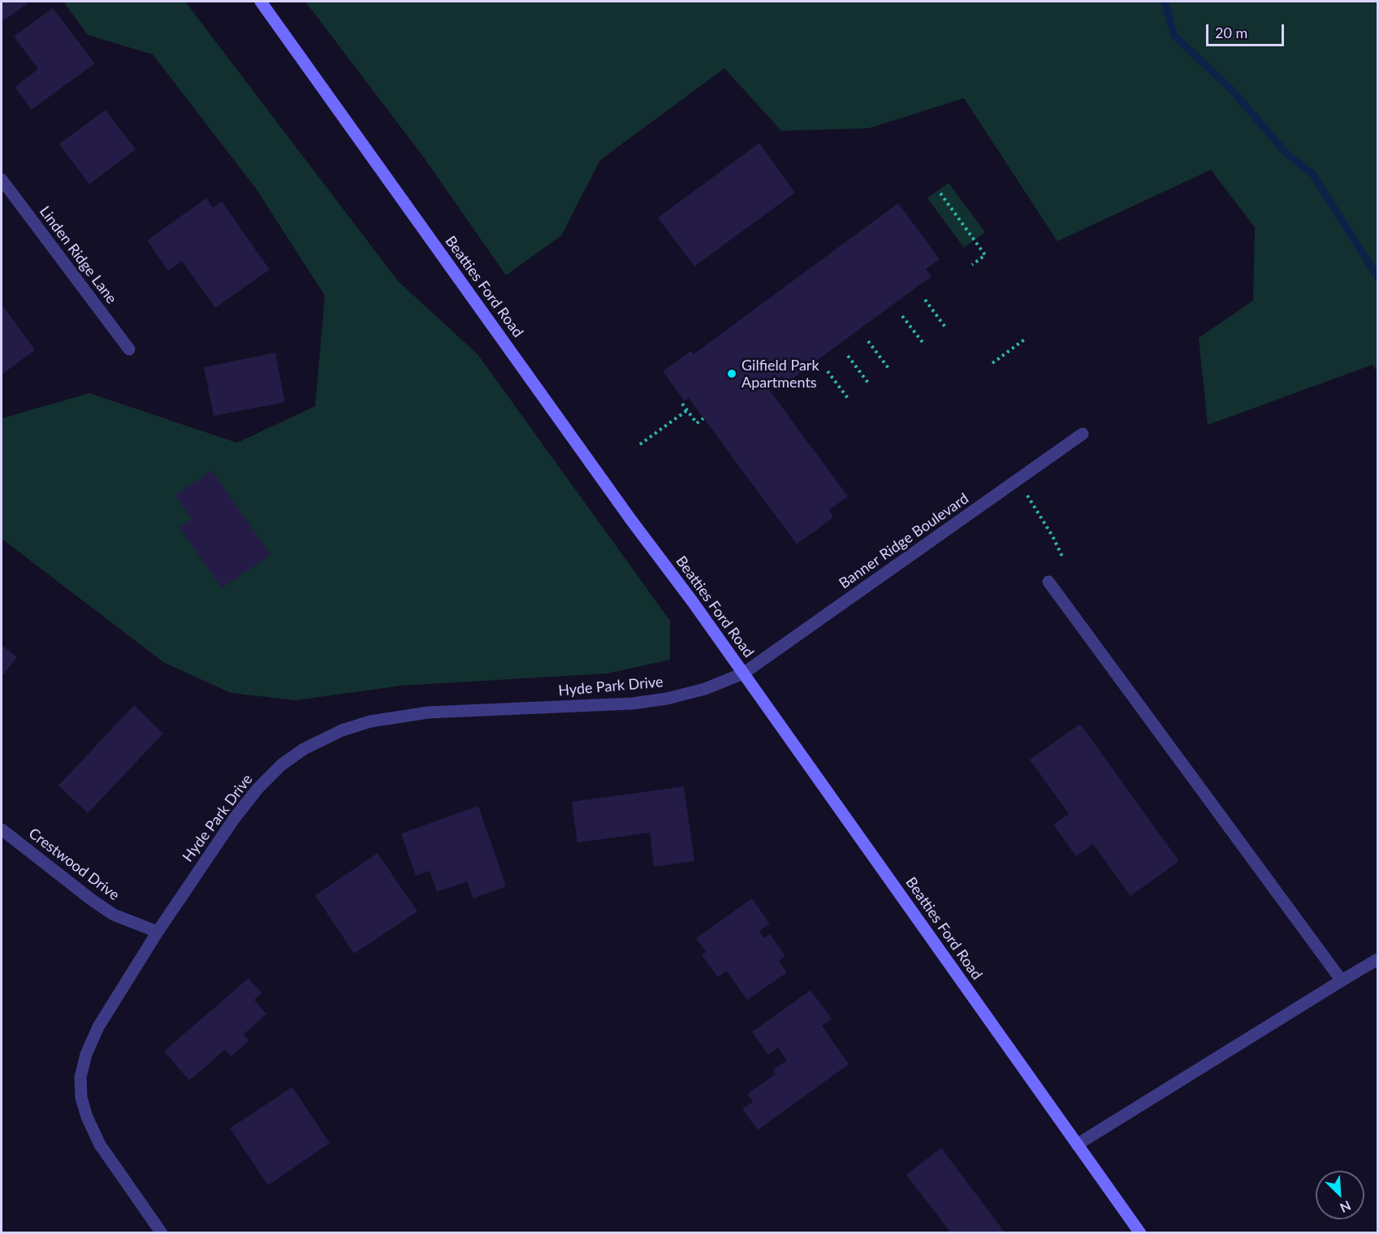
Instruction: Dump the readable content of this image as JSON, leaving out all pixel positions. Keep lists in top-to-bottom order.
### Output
{
  "streets": {
    "main road": ["Beatties Ford Road"],
    "street": [
      "Linden Ridge Lane",
      "Banner Ridge Boulevard",
      "Hyde Park Drive",
      "Crestwood Drive"
    ]
  },
  "crossings": [
    ["Beatties Ford Road", "Banner Ridge Boulevard"],
    ["Beatties Ford Road", "Hyde Park Drive"],
    ["Banner Ridge Boulevard", "Hyde Park Drive"],
    ["Hyde Park Drive", "Crestwood Drive"]
  ],
  "places": ["Gilfield Park Apartments"],
  "scale_bar": "20 m",
  "north": "bottom right"
}
